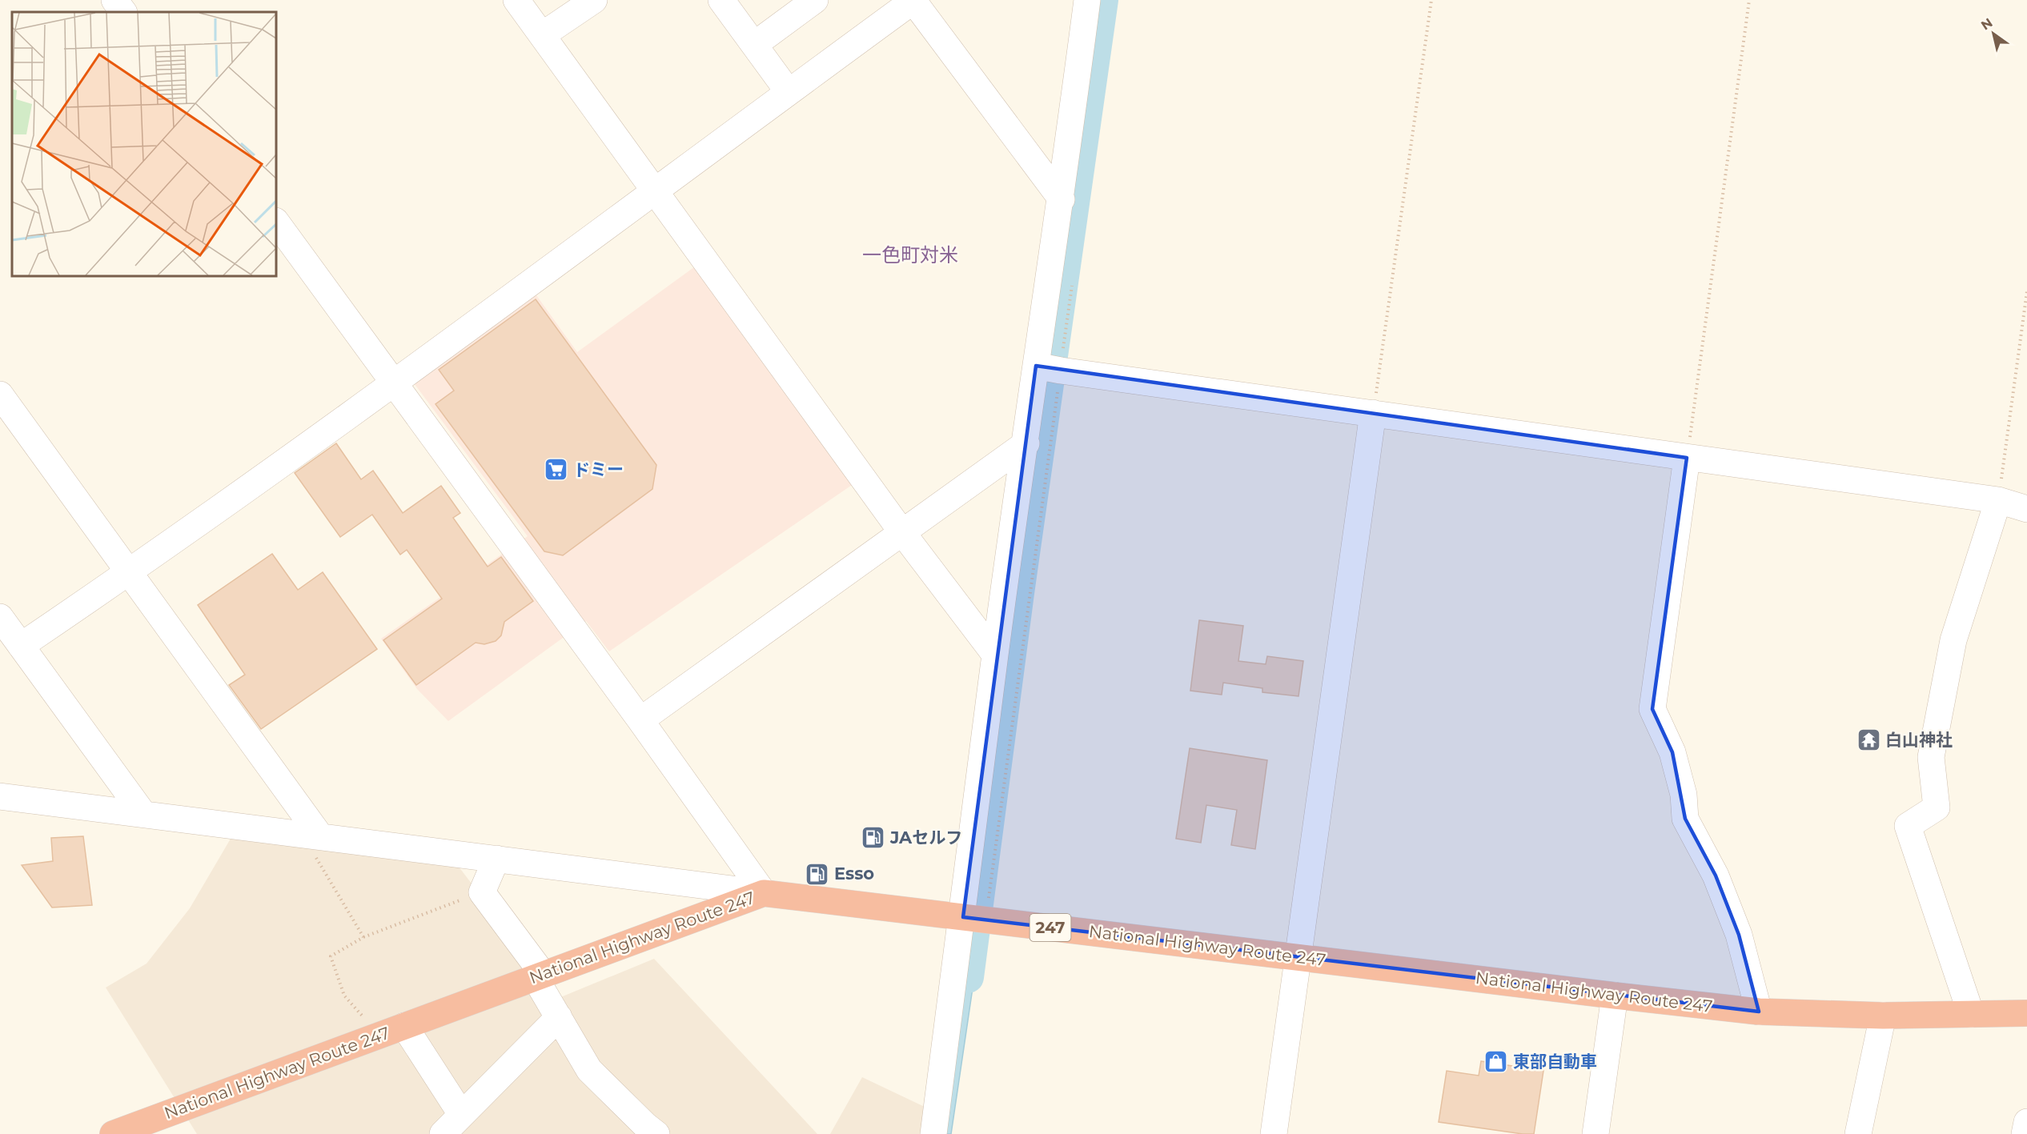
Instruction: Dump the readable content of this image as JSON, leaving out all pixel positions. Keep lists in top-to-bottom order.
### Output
{
  "streets": {
    "highway": ["247", "National Highway Route 247"]
  },
  "districts": ["一色町対米"],
  "places": {
    "supermarket": ["ドミー"],
    "temple": ["白山神社"],
    "fuel station": ["JAセルフ", "Esso"],
    "shop": ["東部自動車"]
  },
  "north": "top left"
}
